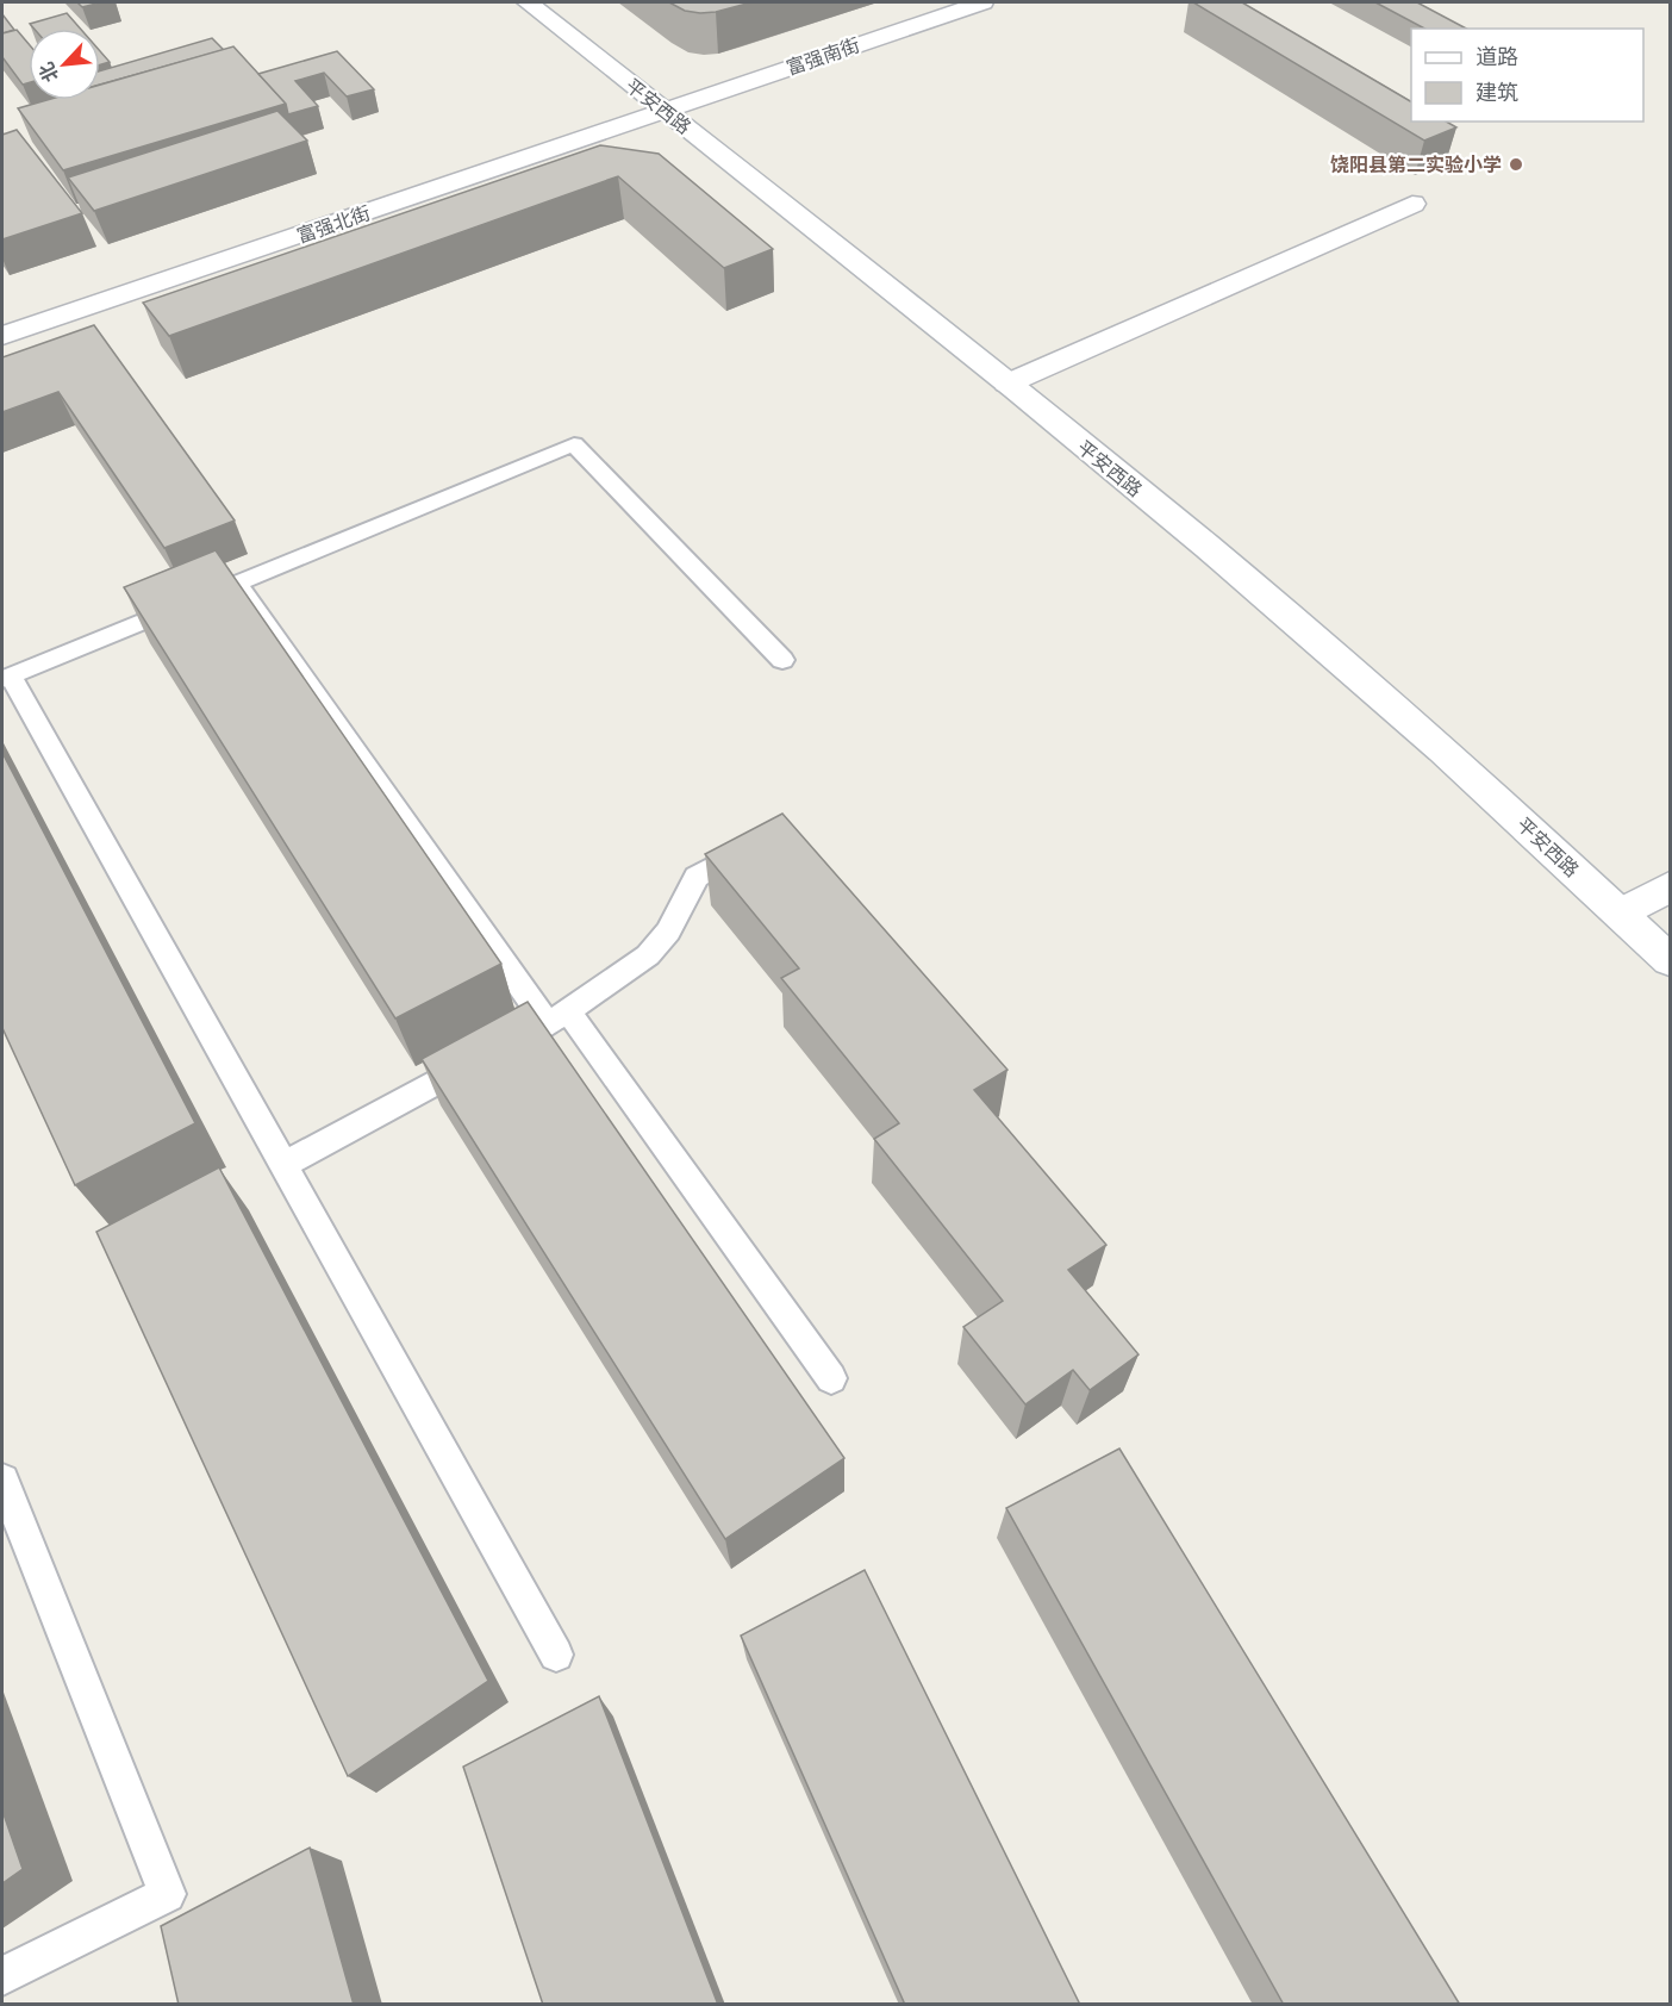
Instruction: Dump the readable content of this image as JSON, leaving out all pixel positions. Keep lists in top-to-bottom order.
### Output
{
  "streets": {
    "street": ["富强南街", "平安西路", "富强北街"]
  },
  "crossings": [
    ["富强南街", "平安西路"],
    ["富强南街", "富强北街"],
    ["平安西路", "富强北街"]
  ],
  "places": ["饶阳县第二实验小学"],
  "legend": ["道路", "建筑"],
  "north": "bottom left"
}
